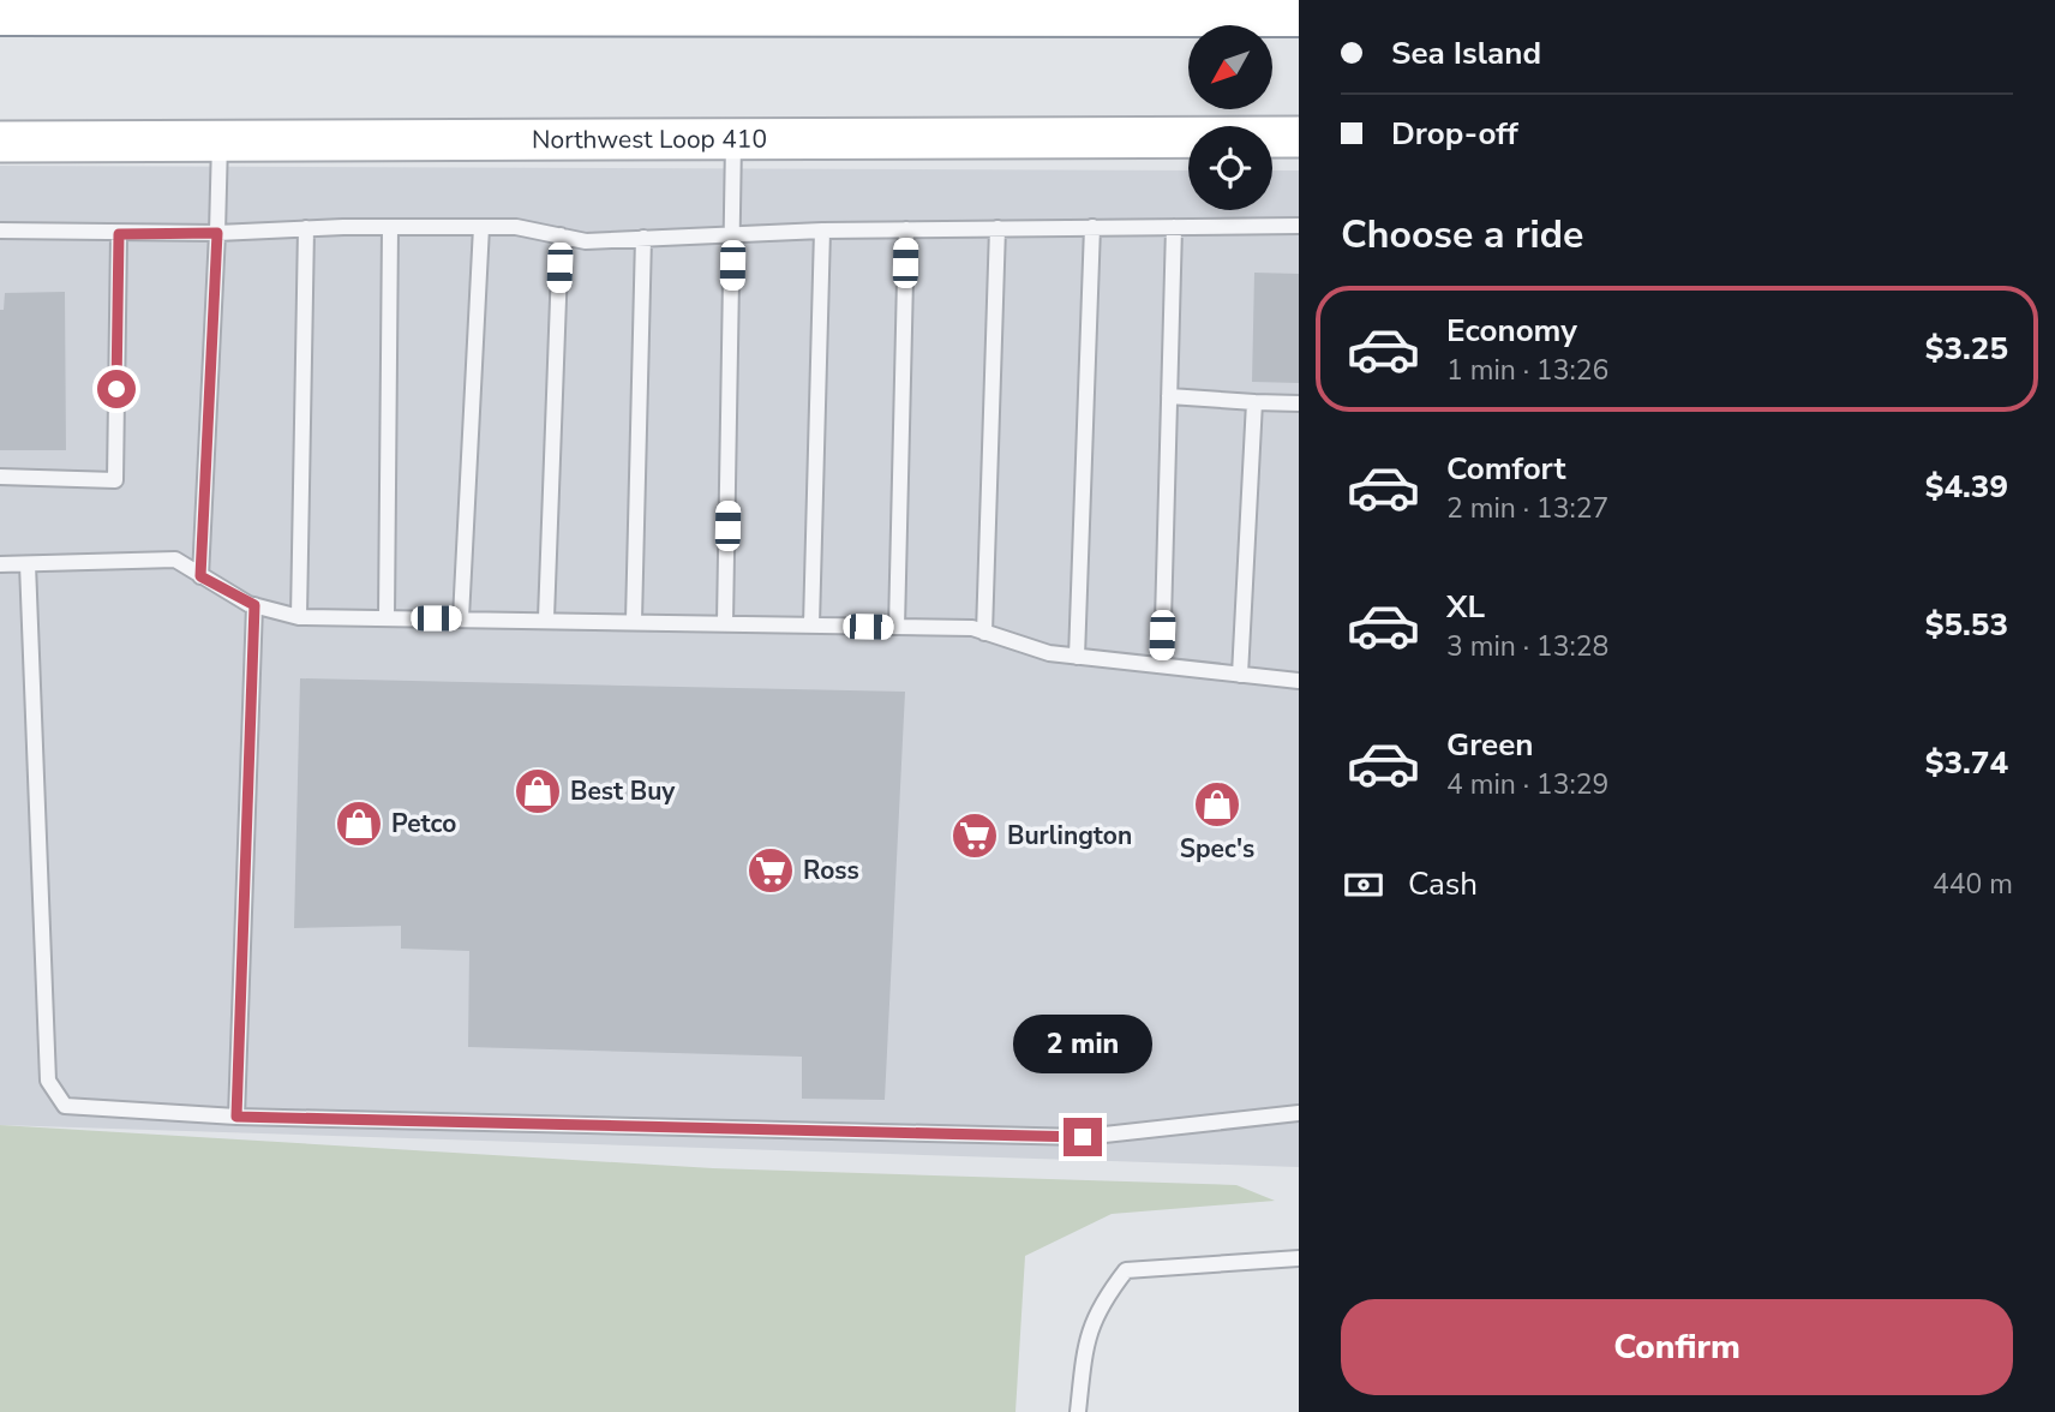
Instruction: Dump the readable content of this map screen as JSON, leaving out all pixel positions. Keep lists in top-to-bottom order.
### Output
{
  "streets": {
    "main road": ["Northwest Loop 410"]
  },
  "places": {
    "shop": ["Best Buy", "Spec's", "Petco"],
    "supermarket": ["Burlington", "Ross"]
  },
  "north": "bottom left",
  "page": {
    "banner": ["Sea Island", "Drop-off"],
    "heading": "Choose a ride",
    "list": [
      {
        "name": "Economy",
        "note": "1 min · 13:26",
        "value": "$3.25"
      },
      {
        "name": "Comfort",
        "note": "2 min · 13:27",
        "value": "$4.39"
      },
      {
        "name": "XL",
        "note": "3 min · 13:28",
        "value": "$5.53"
      },
      {
        "name": "Green",
        "note": "4 min · 13:29",
        "value": "$3.74"
      }
    ],
    "pay": ["Cash", "440 m"],
    "bubble": "2 min",
    "buttons": "Confirm"
  }
}
